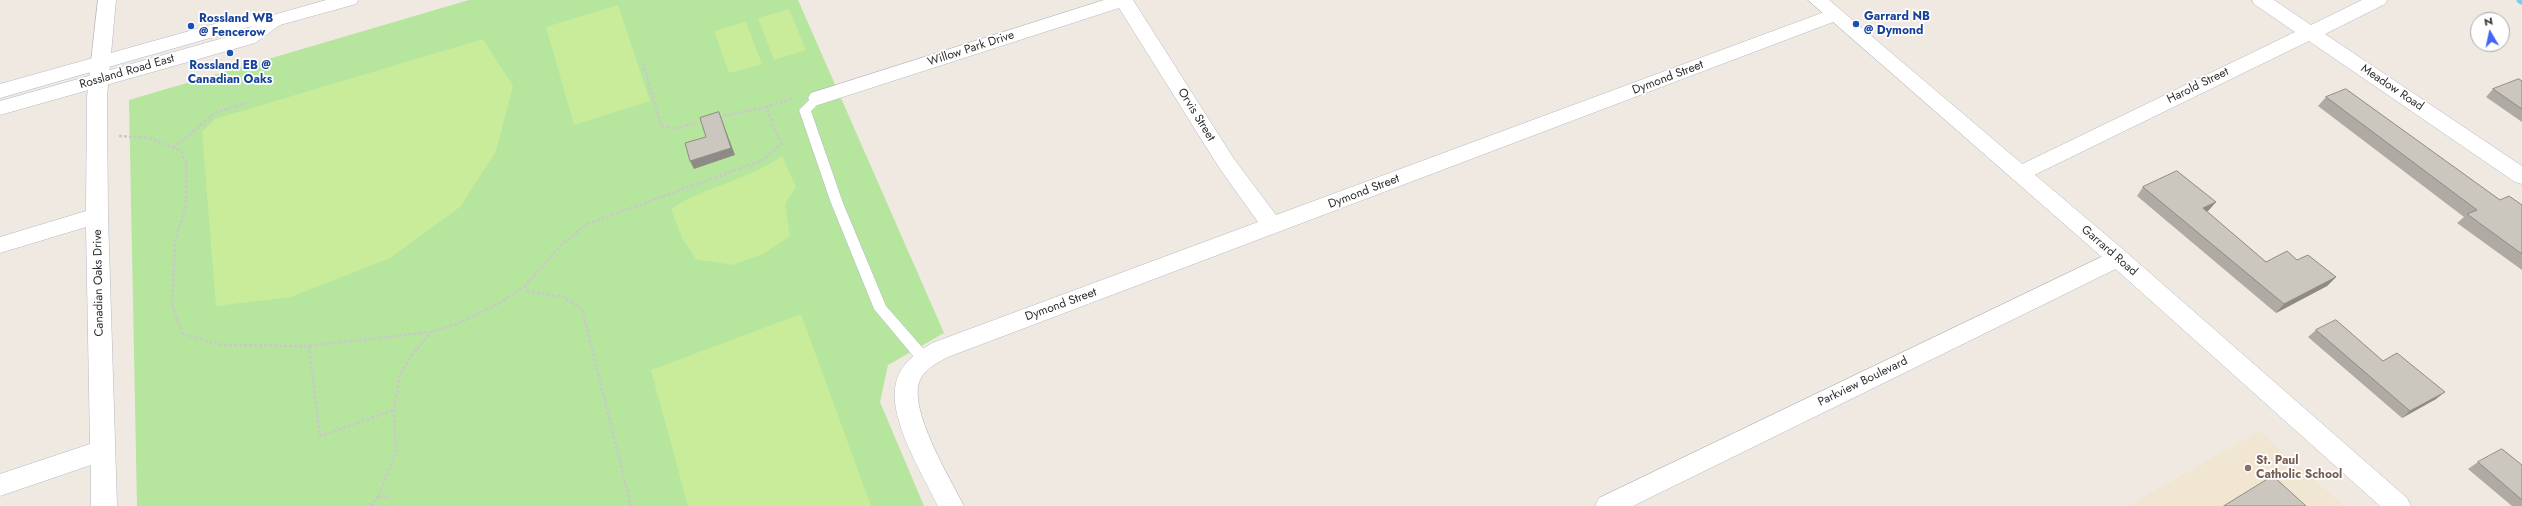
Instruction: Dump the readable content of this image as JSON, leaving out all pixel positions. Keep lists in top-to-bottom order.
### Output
{
  "streets": {
    "street": [
      "Willow Park Drive",
      "Rossland Road East",
      "Dymond Street",
      "Harold Street",
      "Meadow Road",
      "Orvis Street",
      "Garrard Road",
      "Canadian Oaks Drive",
      "Parkview Boulevard"
    ]
  },
  "crossings": [
    ["Willow Park Drive", "Orvis Street"],
    ["Rossland Road East", "Canadian Oaks Drive"],
    ["Dymond Street", "Orvis Street"],
    ["Dymond Street", "Garrard Road"],
    ["Harold Street", "Meadow Road"],
    ["Harold Street", "Garrard Road"],
    ["Garrard Road", "Parkview Boulevard"]
  ],
  "places": [
    "Garrard NB @ Dymond",
    "Rossland WB @ Fencerow",
    "Rossland EB @ Canadian Oaks",
    "St. Paul Catholic School"
  ],
  "north": "top"
}
